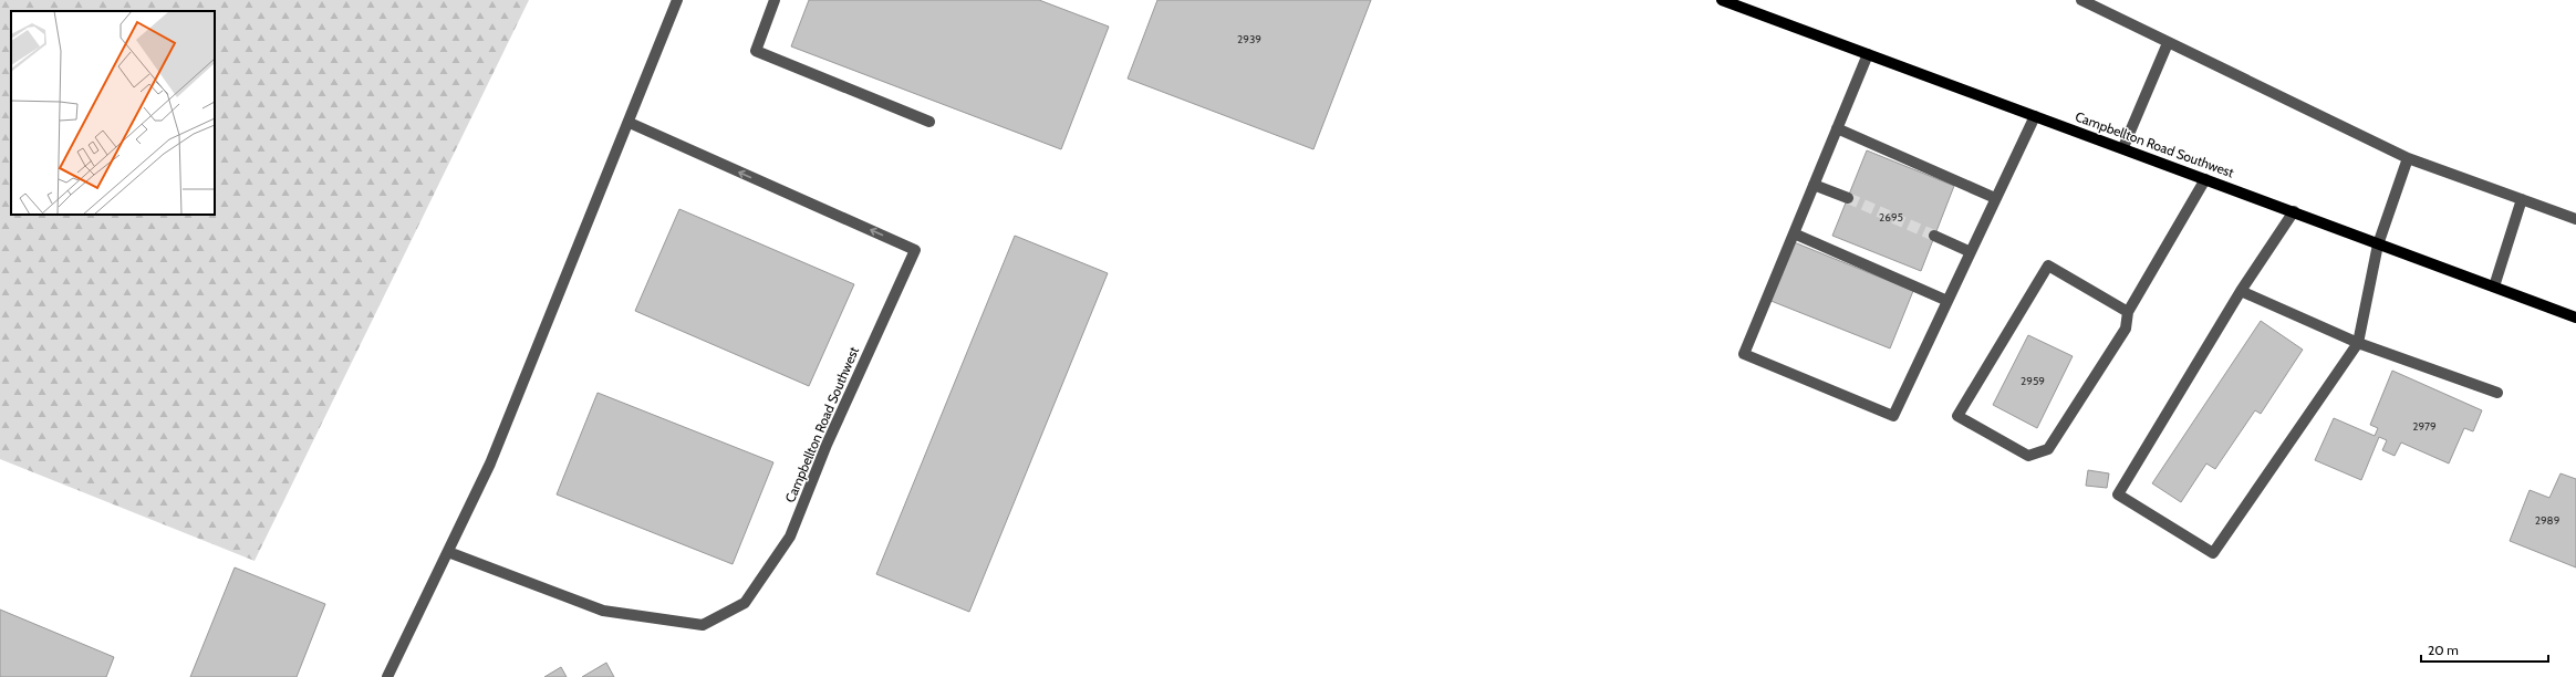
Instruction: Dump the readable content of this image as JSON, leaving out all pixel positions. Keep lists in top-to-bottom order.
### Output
{
  "streets": {
    "main road": ["Campbellton Road Southwest"]
  },
  "house_numbers": [
    "2939",
    "2695",
    "2959",
    "2979",
    "2989"
  ],
  "scale_bar": "20 m"
}
